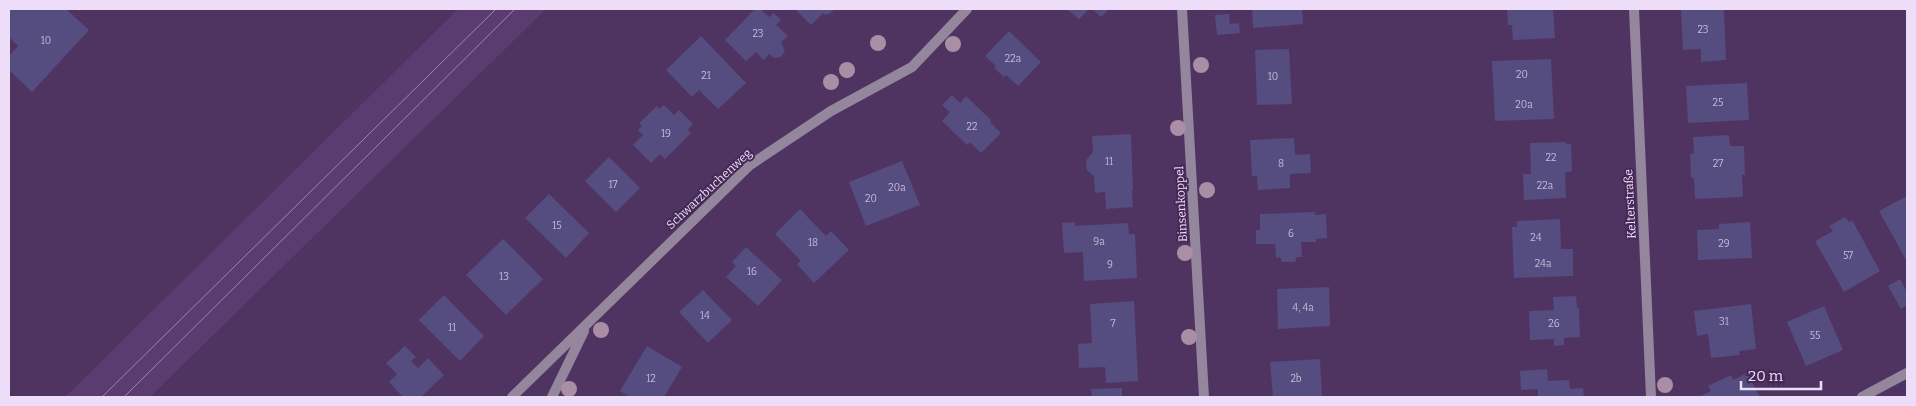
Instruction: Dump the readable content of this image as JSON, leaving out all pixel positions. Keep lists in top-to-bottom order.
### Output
{
  "streets": {
    "street": ["Schwarzbuchenweg", "Binsenkoppel", "Kelterstraße"]
  },
  "house_numbers": [
    "23",
    "23",
    "10",
    "22a",
    "20",
    "21",
    "10",
    "25",
    "20a",
    "22",
    "19",
    "22",
    "11",
    "8",
    "27",
    "17",
    "22a",
    "20a",
    "20",
    "15",
    "6",
    "24",
    "9a",
    "18",
    "29",
    "57",
    "24a",
    "9",
    "16",
    "13",
    "4, 4a",
    "14",
    "31",
    "7",
    "26",
    "11",
    "55",
    "12",
    "2b"
  ],
  "scale_bar": "20 m"
}
